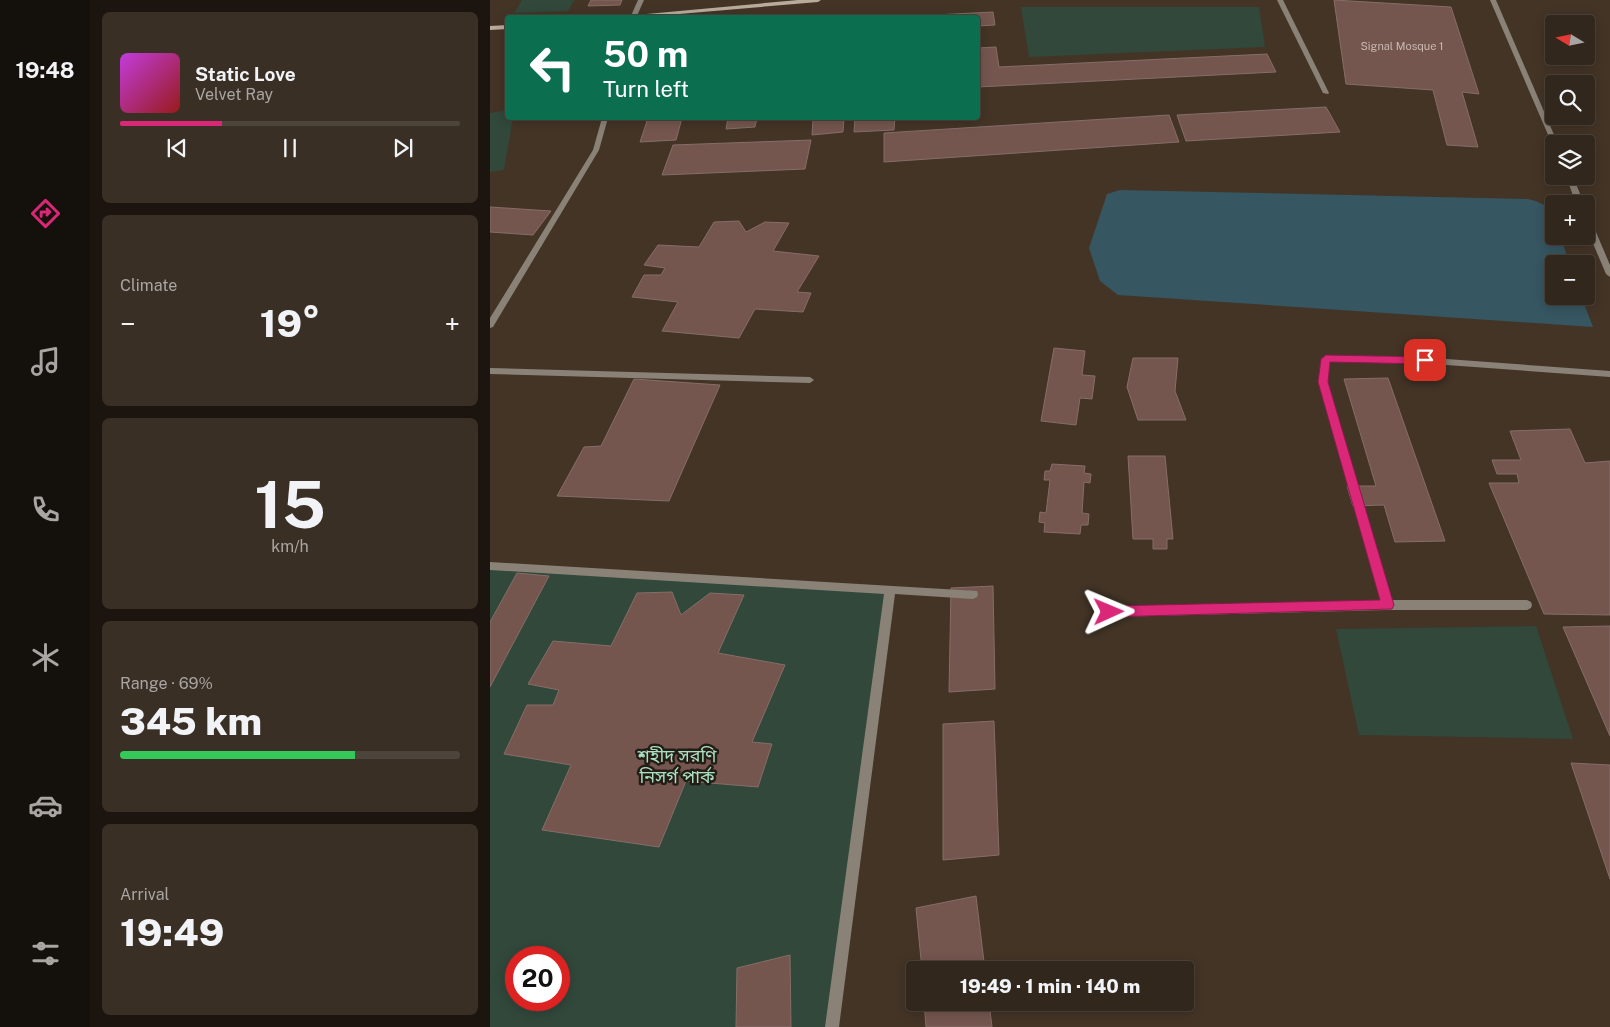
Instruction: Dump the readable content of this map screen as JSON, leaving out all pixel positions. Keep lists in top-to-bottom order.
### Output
{
  "parks": ["শহীদ সরণি নিসর্গ পার্ক"],
  "house_numbers": ["Signal Mosque 1"],
  "north": "left",
  "page": {
    "tabs": "19:48",
    "map_buttons": ["+", "−"],
    "turn": ["50 m", "Turn left"],
    "song": ["Static Love", "Velvet Ray"],
    "tile": [
      "Climate",
      ["15", "km/h"],
      ["Range · 69%", "345 km"],
      ["Arrival", "19:49"]
    ],
    "heat": ["−", "19°", "+"],
    "limit": "20",
    "trip": "19:49 · 1 min · 140 m"
  }
}
